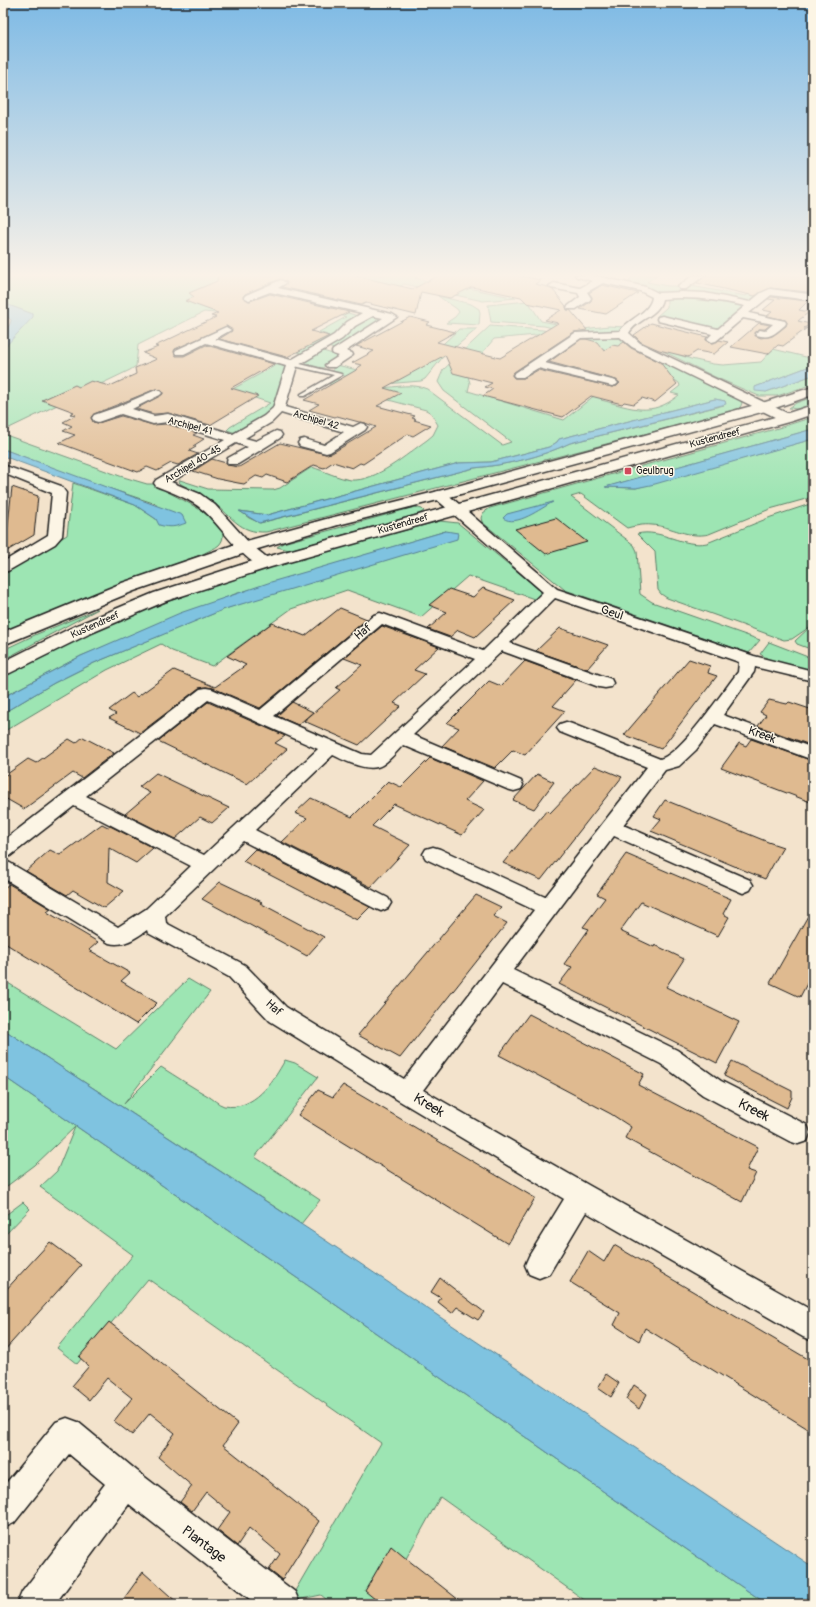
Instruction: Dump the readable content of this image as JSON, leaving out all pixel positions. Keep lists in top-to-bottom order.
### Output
{
  "streets": {
    "main road": ["Kustendreef"],
    "street": [
      "Archipel 42",
      "Archipel 41",
      "Archipel 40-45",
      "Geul",
      "Haf",
      "Kreek",
      "Plantage"
    ]
  },
  "crossings": [
    ["Archipel 41", "Archipel 40-45"],
    ["Kustendreef", "Archipel 40-45"],
    ["Kustendreef", "Geul"],
    ["Haf", "Kreek"]
  ],
  "places": {
    "transit": ["Geulbrug"]
  }
}
